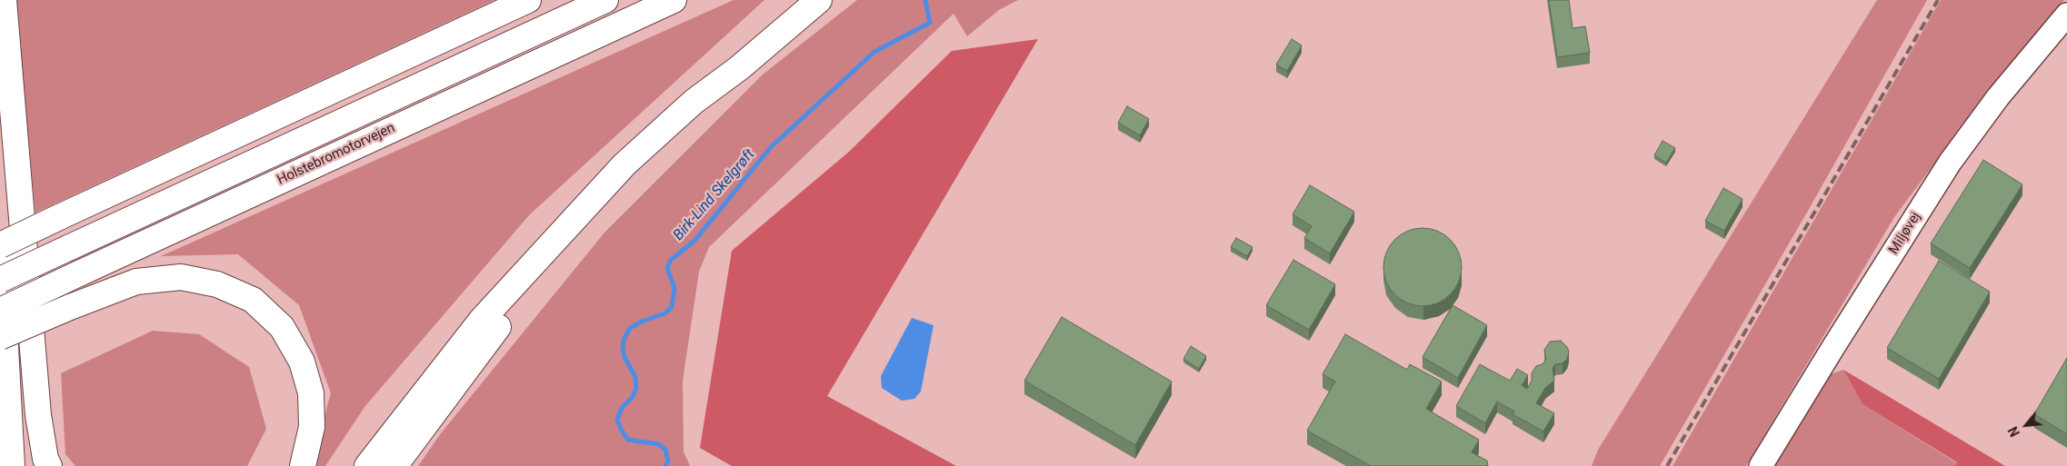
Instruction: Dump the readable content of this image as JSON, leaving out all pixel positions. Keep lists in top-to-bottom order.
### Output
{
  "streets": {
    "highway": ["Holstebromotorvejen"],
    "street": ["Miljøvej"]
  },
  "water": ["Birk-Lind Skelgrøft"],
  "north": "bottom left"
}
